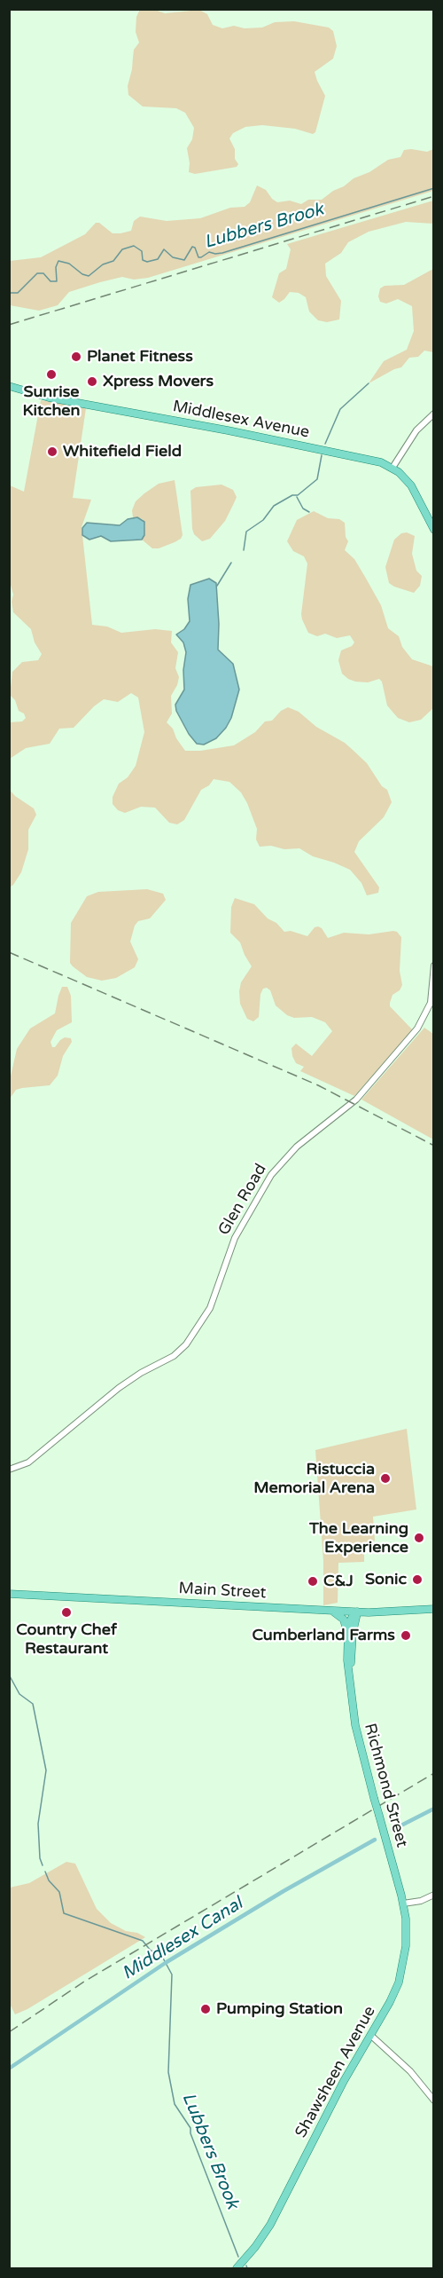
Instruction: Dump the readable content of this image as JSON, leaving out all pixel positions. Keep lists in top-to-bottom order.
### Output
{
  "streets": {
    "main road": [
      "Middlesex Avenue",
      "Main Street",
      "Richmond Street",
      "Shawsheen Avenue"
    ],
    "street": ["Glen Road"]
  },
  "crossings": [
    ["Main Street", "Richmond Street"],
    ["Richmond Street", "Shawsheen Avenue"]
  ],
  "water": ["Lubbers Brook", "Middlesex Canal"],
  "places": [
    "Planet Fitness",
    "Sunrise Kitchen",
    "Xpress Movers",
    "Whitefield Field",
    "Ristuccia Memorial Arena",
    "The Learning Experience",
    "Sonic",
    "C&J",
    "Country Chef Restaurant",
    "Cumberland Farms",
    "Pumping Station"
  ]
}
